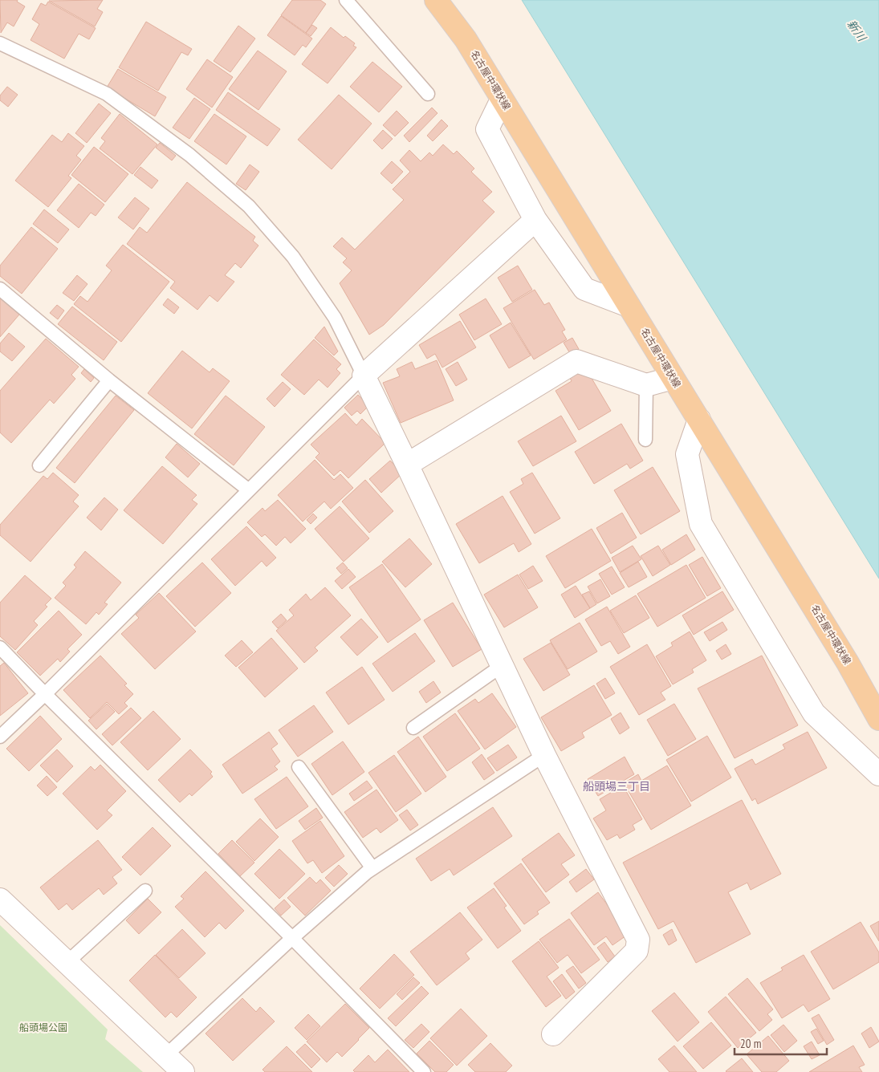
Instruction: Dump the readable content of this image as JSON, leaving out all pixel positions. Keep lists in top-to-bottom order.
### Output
{
  "streets": {
    "main road": ["名古屋中環状線"]
  },
  "districts": ["船頭場三丁目"],
  "water": ["新川"],
  "parks": ["船頭場公園"],
  "scale_bar": "20 m"
}
